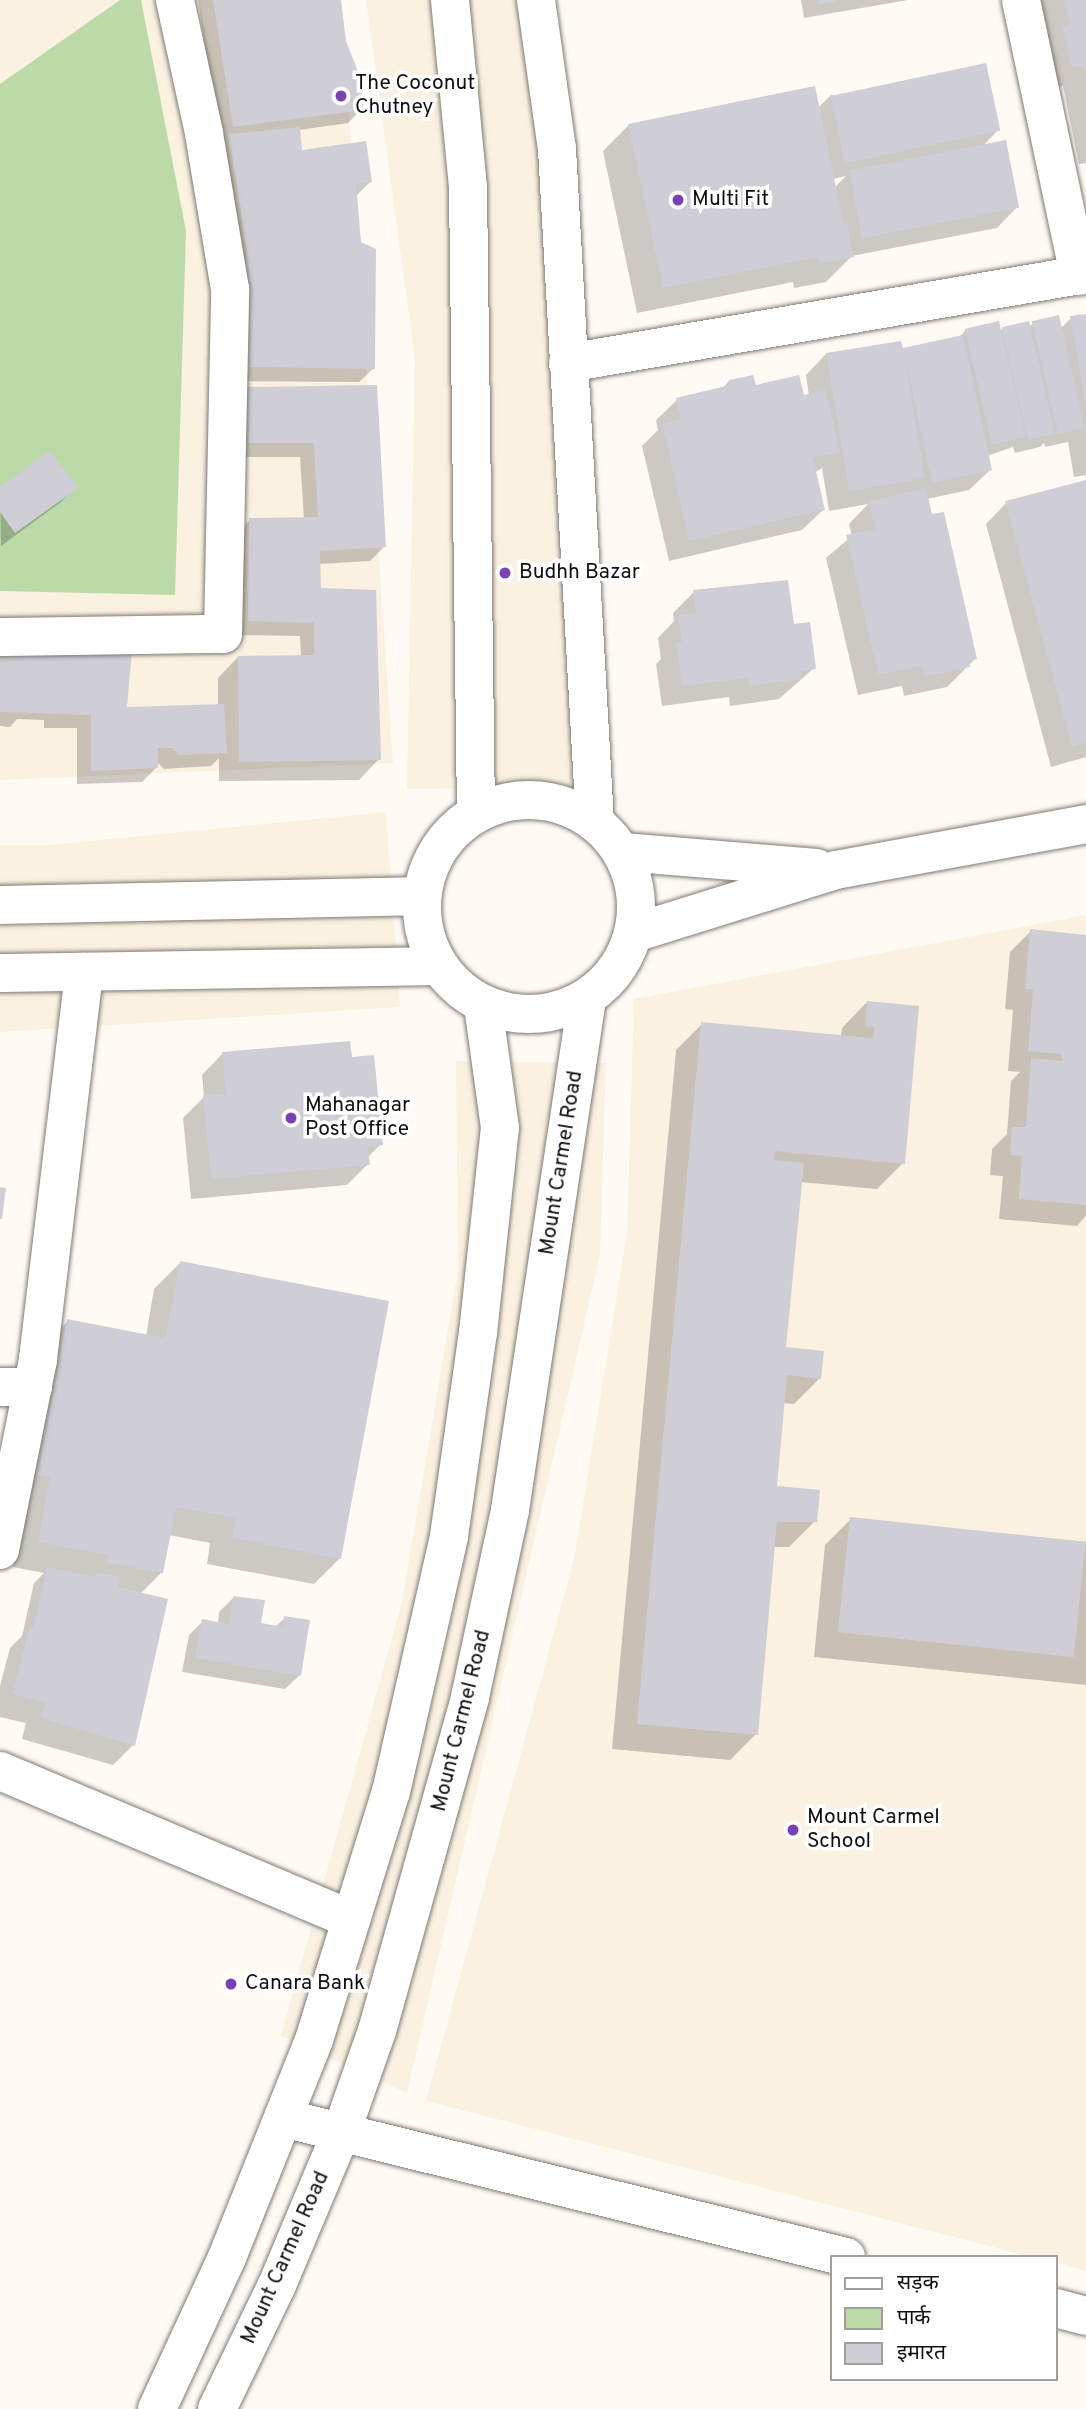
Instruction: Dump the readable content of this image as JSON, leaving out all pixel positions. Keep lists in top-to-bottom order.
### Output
{
  "streets": {
    "street": ["Mount Carmel Road"]
  },
  "places": [
    "The Coconut Chutney",
    "Multi Fit",
    "Budhh Bazar",
    "Mahanagar Post Office",
    "Mount Carmel School",
    "Canara Bank"
  ],
  "legend": ["सड़क", "पार्क", "इमारत"]
}
